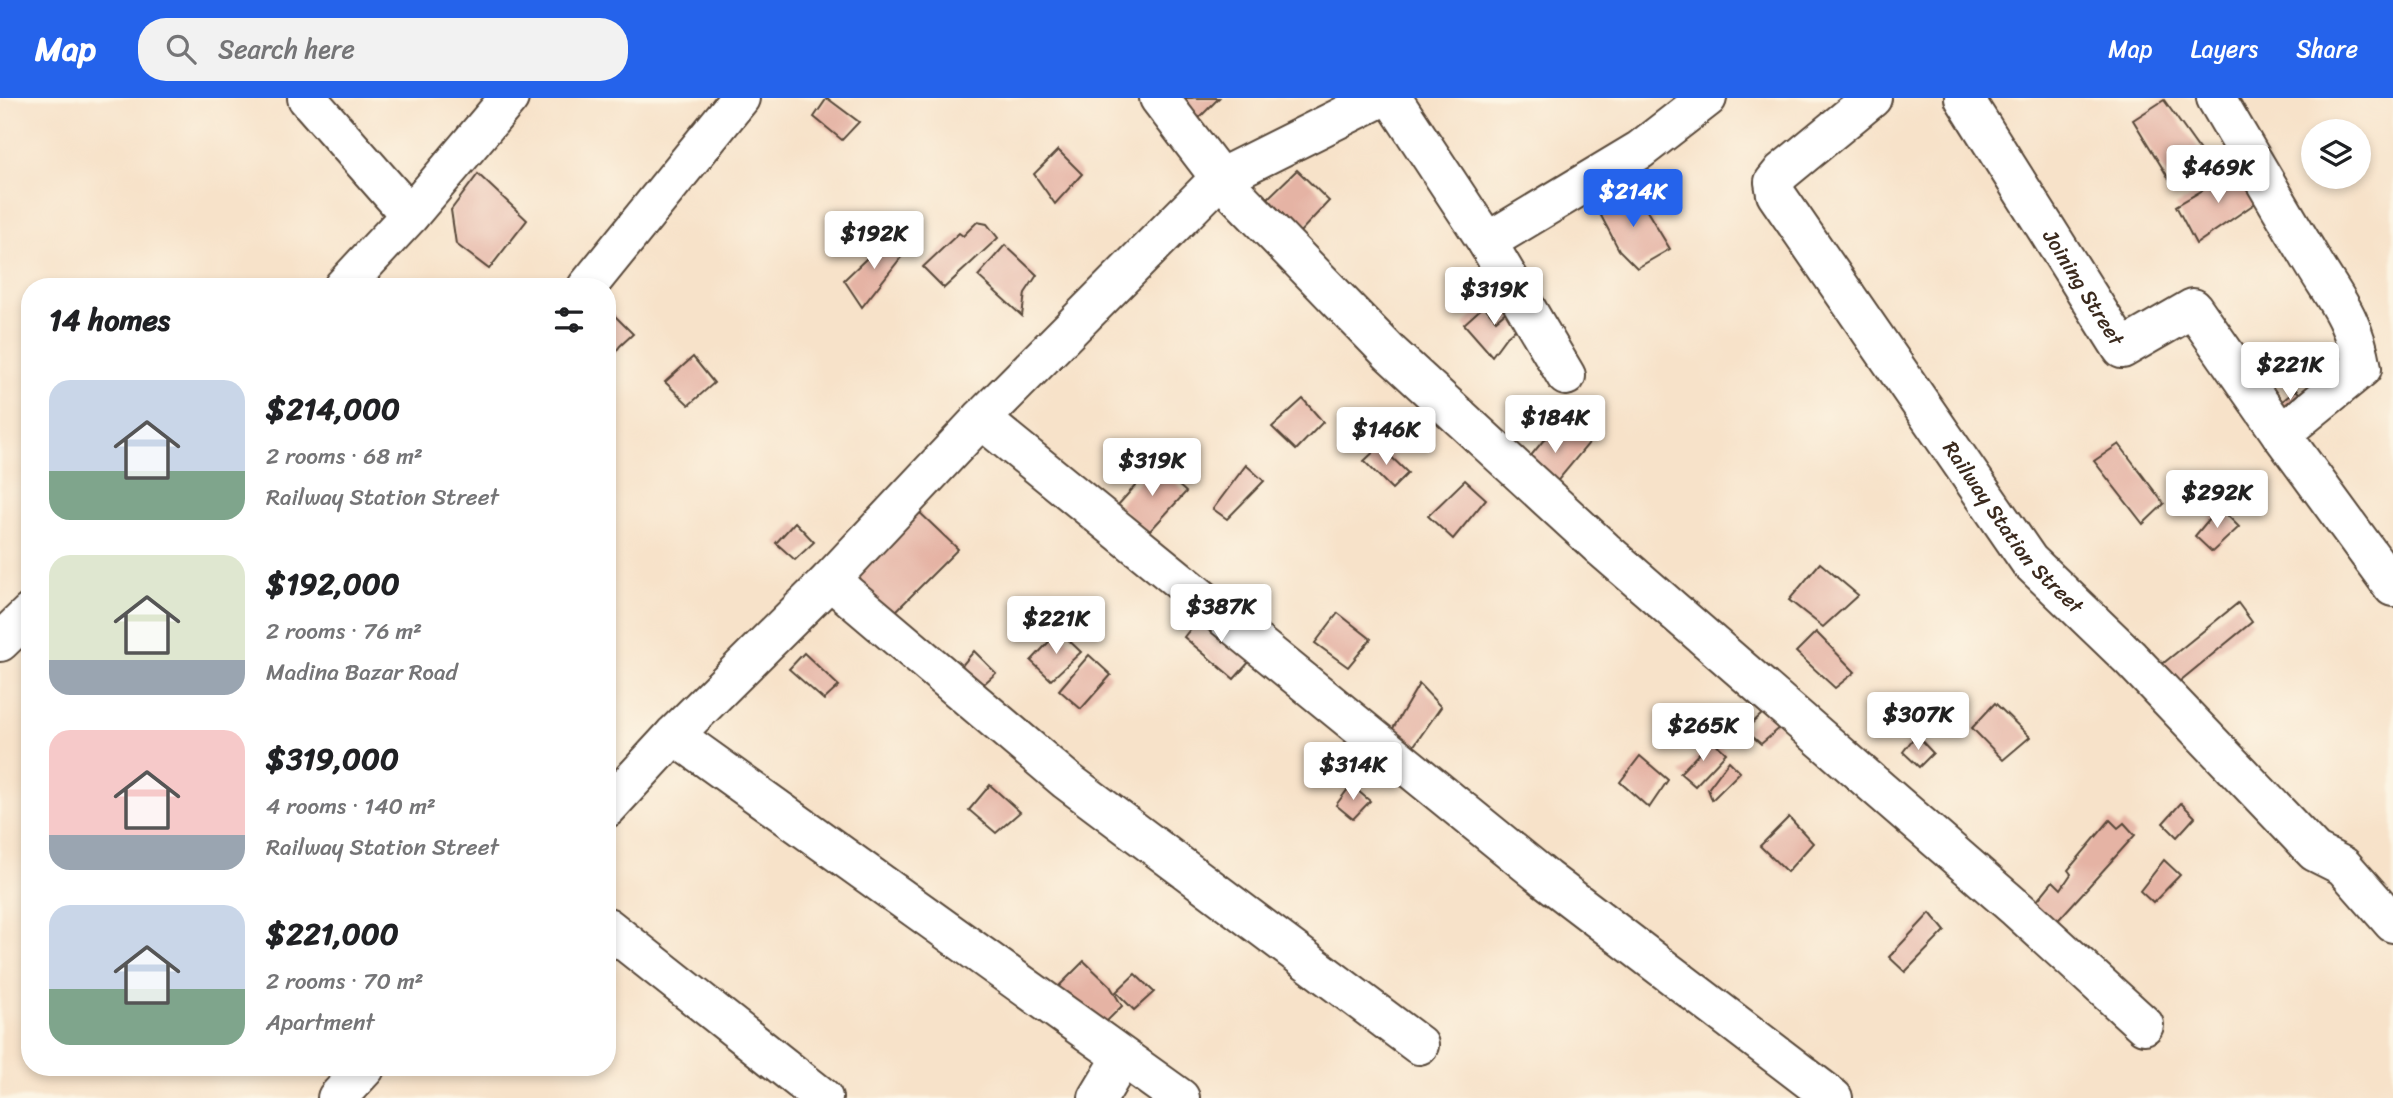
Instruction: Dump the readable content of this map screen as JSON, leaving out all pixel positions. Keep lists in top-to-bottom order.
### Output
{
  "streets": {
    "street": ["Joining Street", "Railway Station Street"]
  },
  "page": {
    "header": "Map",
    "search": "Search here",
    "nav": ["Map", "Layers", "Share"],
    "price": [
      "$469K",
      "$214K",
      "$192K",
      "$319K",
      "$221K",
      "$184K",
      "$146K",
      "$319K",
      "$292K",
      "$387K",
      "$221K",
      "$307K",
      "$265K",
      "$314K"
    ],
    "heading": "14 homes",
    "list": [
      {
        "name": "$214,000",
        "note": "2 rooms · 68 m² · Railway Station Street"
      },
      {
        "name": "$192,000",
        "note": "2 rooms · 76 m² · Madina Bazar Road"
      },
      {
        "name": "$319,000",
        "note": "4 rooms · 140 m² · Railway Station Street"
      },
      {
        "name": "$221,000",
        "note": "2 rooms · 70 m² · Apartment"
      }
    ]
  }
}
